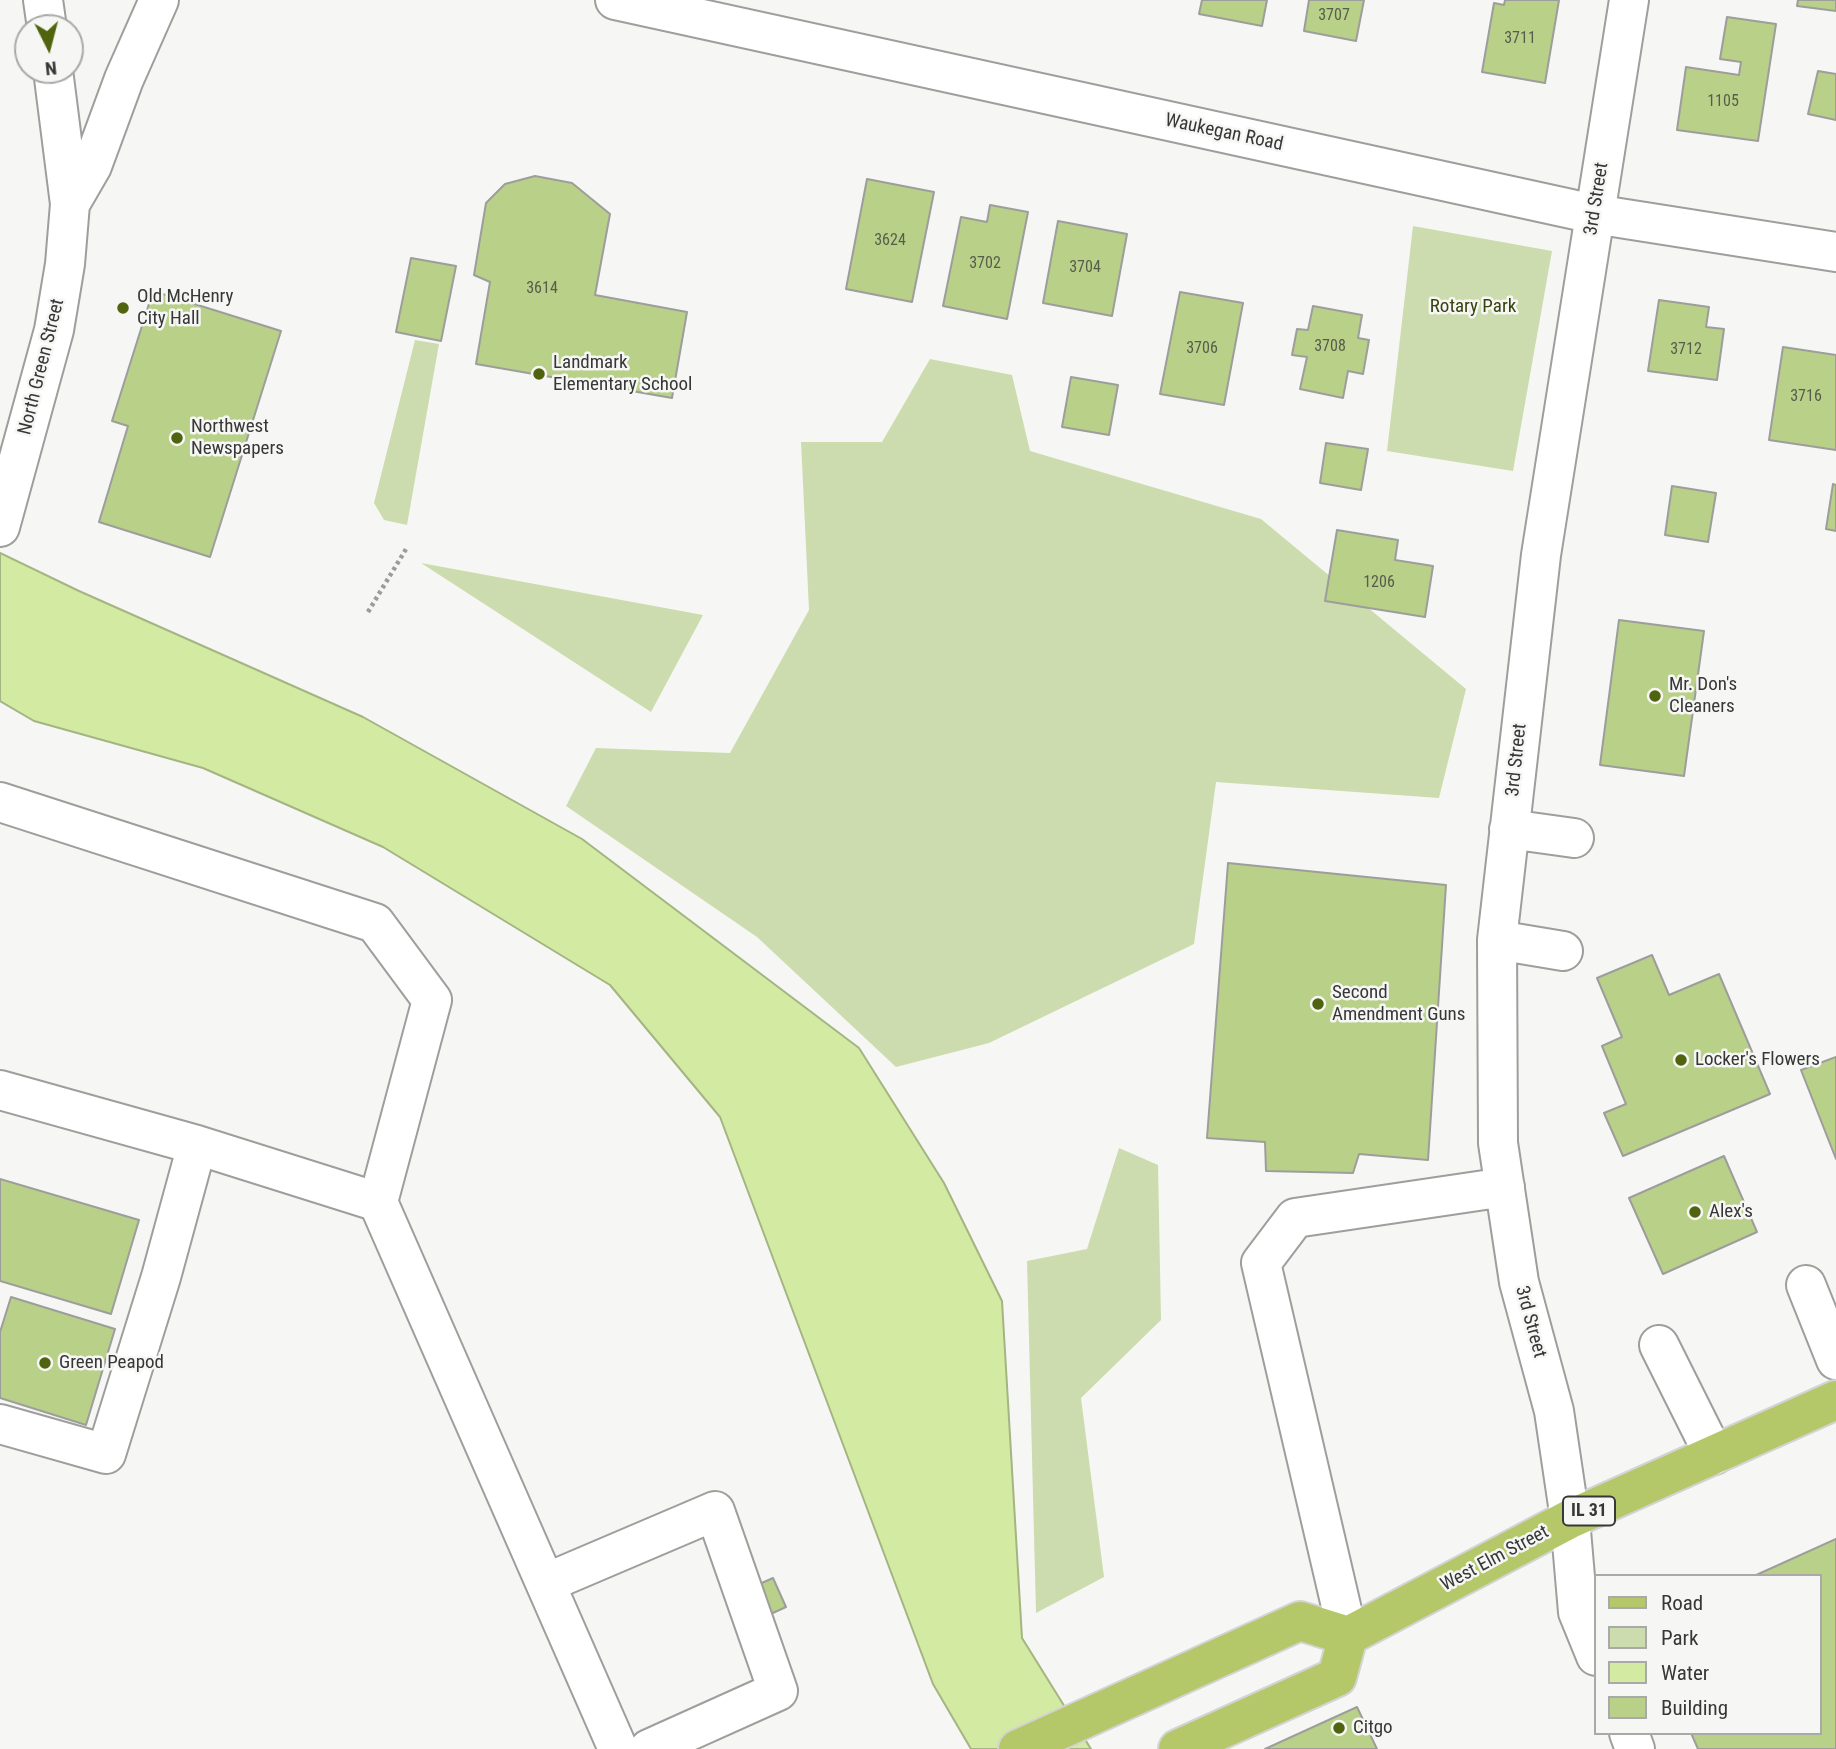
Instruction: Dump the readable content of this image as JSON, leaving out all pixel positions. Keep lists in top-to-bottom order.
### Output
{
  "streets": {
    "main road": ["IL 31", "West Elm Street"],
    "street": ["Waukegan Road", "3rd Street", "North Green Street"]
  },
  "crossings": [
    ["Waukegan Road", "3rd Street"],
    ["3rd Street", "West Elm Street"]
  ],
  "parks": ["Rotary Park"],
  "places": [
    "Old McHenry City Hall",
    "Landmark Elementary School",
    "Northwest Newspapers",
    "Mr. Don's Cleaners",
    "Second Amendment Guns",
    "Locker's Flowers",
    "Alex's",
    "Green Peapod",
    "Citgo"
  ],
  "house_numbers": [
    "3707",
    "3711",
    "1105",
    "3624",
    "3702",
    "3704",
    "3614",
    "3708",
    "3706",
    "3712",
    "3716",
    "1206"
  ],
  "legend": [
    "Road",
    "Park",
    "Water",
    "Building"
  ],
  "north": "bottom"
}
